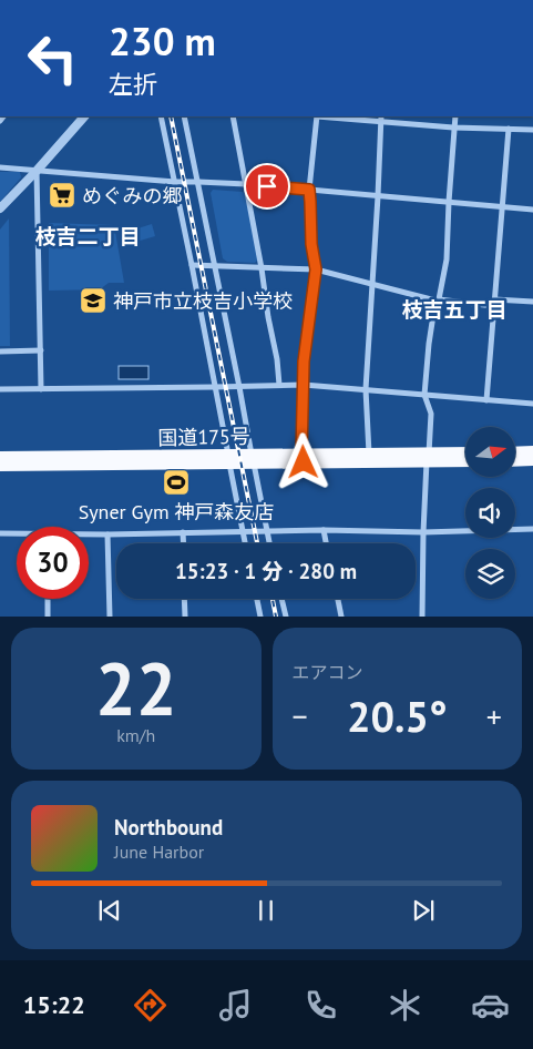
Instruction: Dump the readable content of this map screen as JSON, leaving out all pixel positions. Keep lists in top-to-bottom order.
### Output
{
  "streets": {
    "highway": ["国道175号"]
  },
  "districts": ["枝吉二丁目", "枝吉五丁目"],
  "places": {
    "supermarket": ["めぐみの郷"],
    "school or university": ["神戸市立枝吉小学校"],
    "sports": ["Syner Gym 神戸森友店"]
  },
  "north": "right",
  "page": {
    "turn": ["230 m", "左折"],
    "limit": "30",
    "trip": "15:23 · 1 分 · 280 m",
    "tile": [
      ["22", "km/h"],
      "エアコン"
    ],
    "heat": ["−", "20.5°", "+"],
    "song": ["Northbound", "June Harbor"],
    "tabs": "15:22"
  }
}
